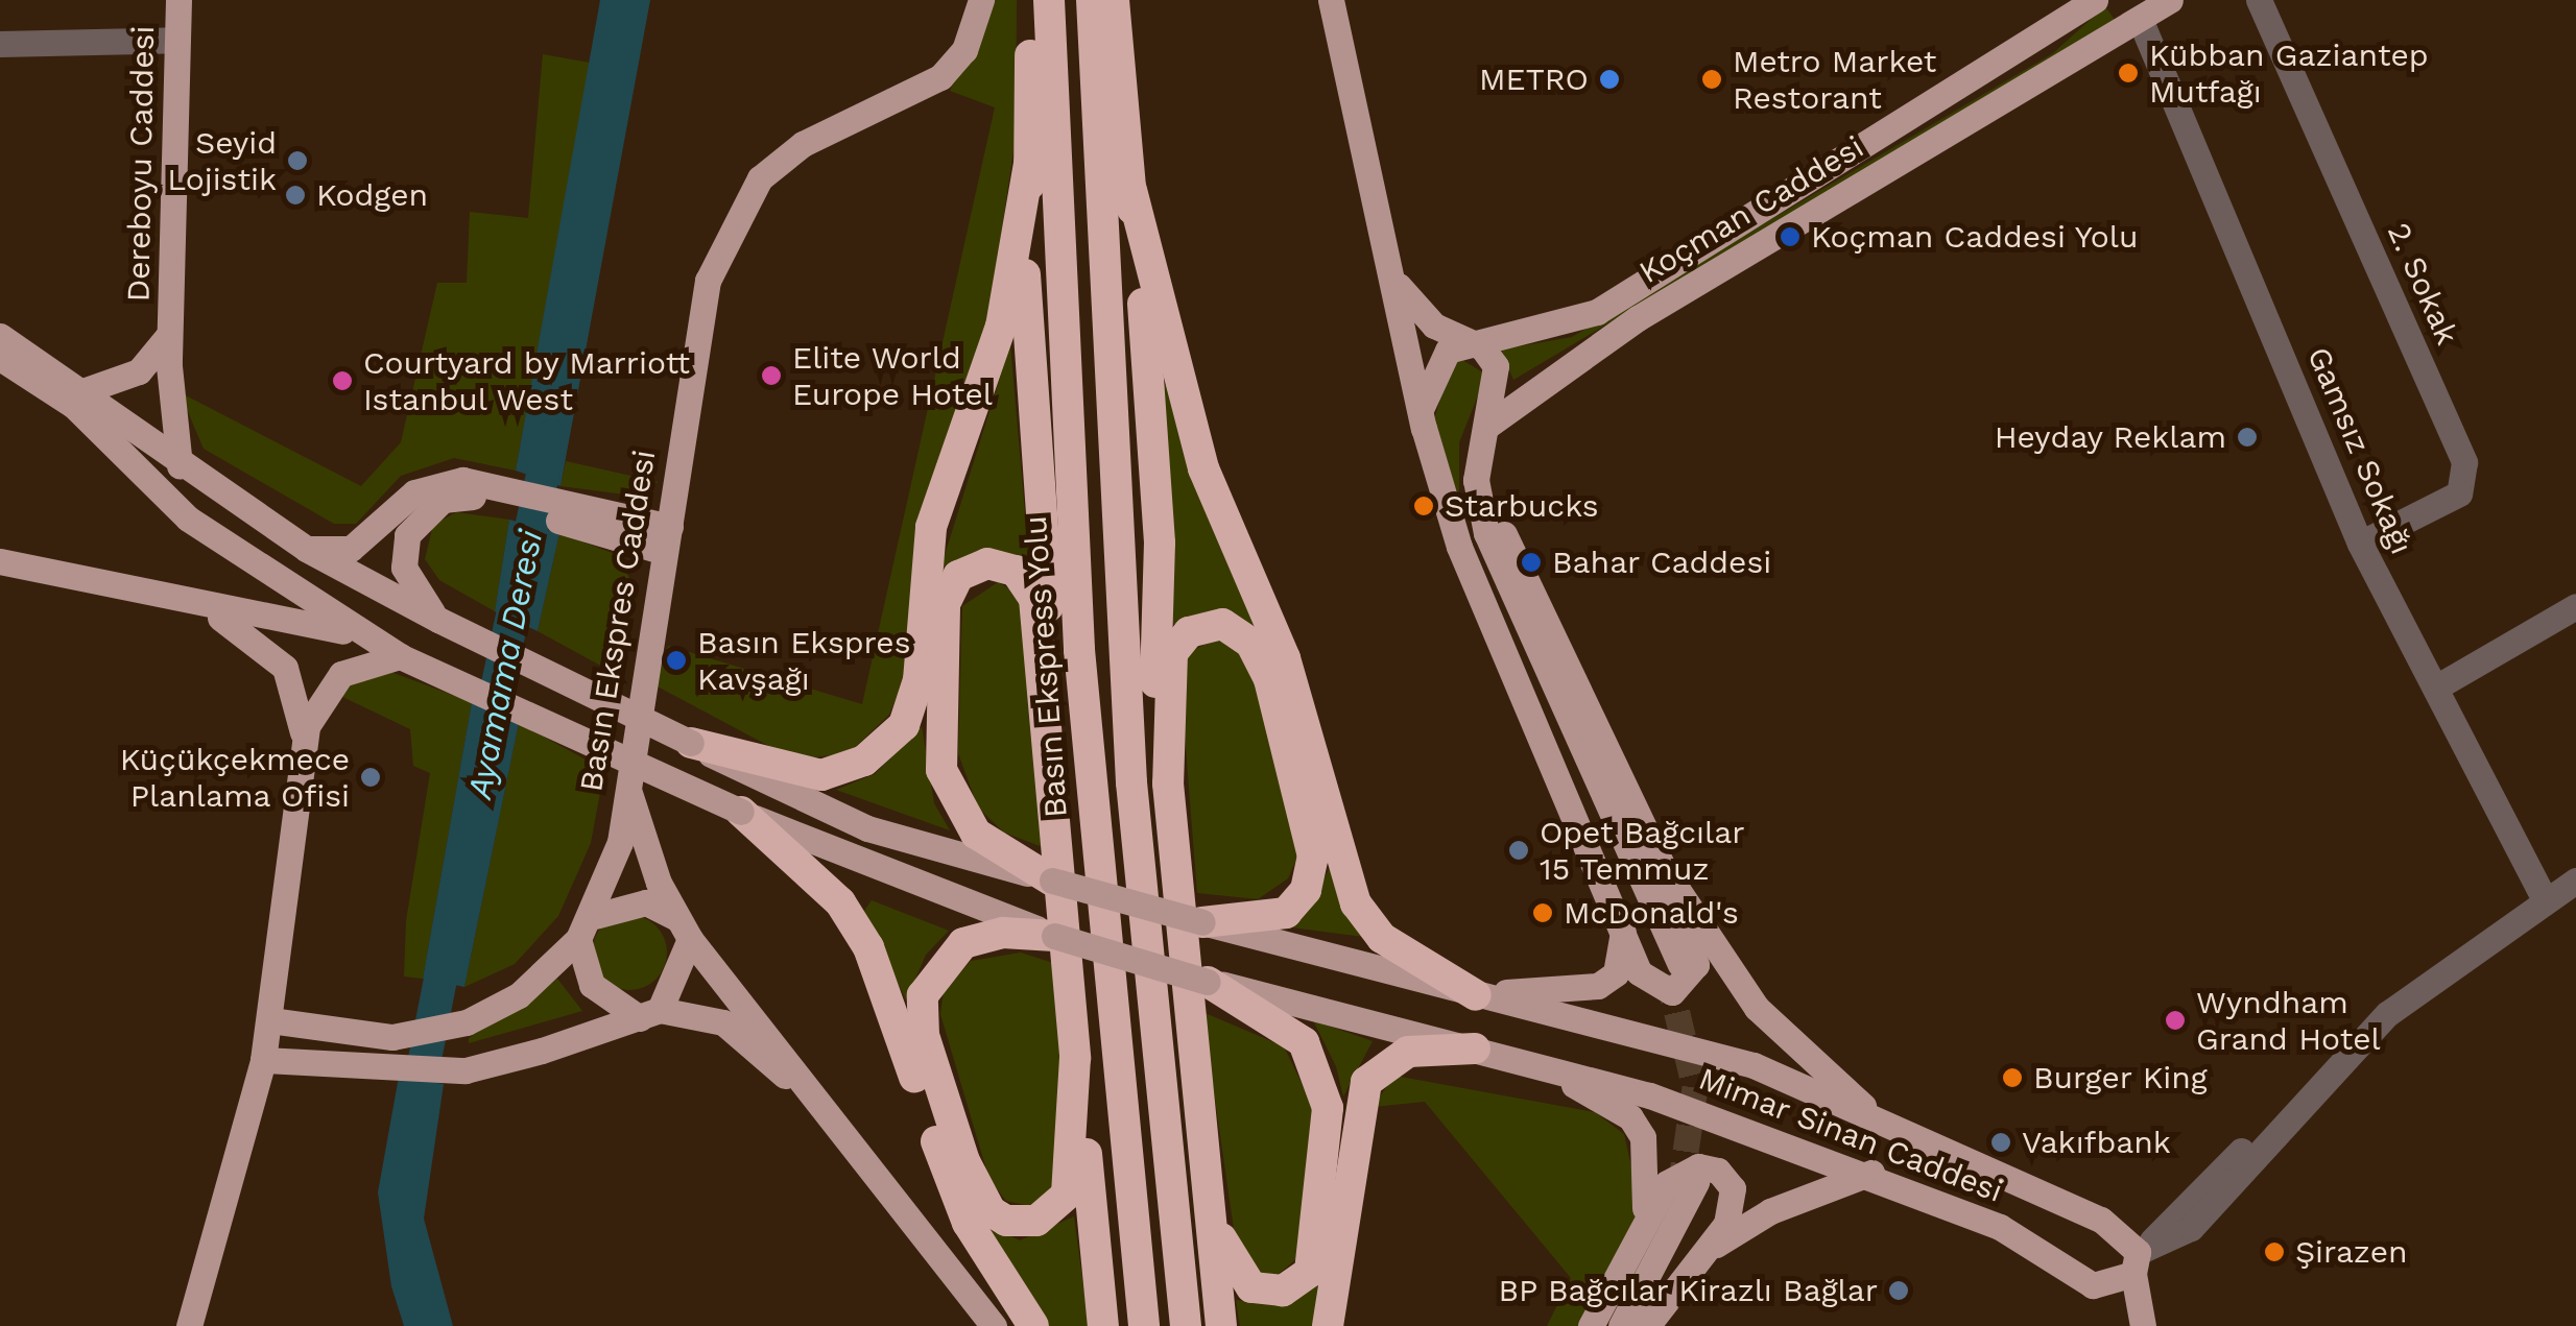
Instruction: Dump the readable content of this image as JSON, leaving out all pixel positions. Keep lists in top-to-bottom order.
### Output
{
  "streets": {
    "highway": ["Basın Ekspress Yolu"],
    "main road": [
      "Dereboyu Caddesi",
      "Koçman Caddesi",
      "Basın Ekspres Caddesi",
      "Mimar Sinan Caddesi"
    ],
    "street": ["2. Sokak", "Gamsız Sokağı"]
  },
  "crossings": [
    ["Dereboyu Caddesi", "Mimar Sinan Caddesi"],
    ["Koçman Caddesi", "Gamsız Sokağı"],
    ["2. Sokak", "Gamsız Sokağı"]
  ],
  "water": ["Ayamama Deresi"],
  "places": [
    "Kübban Gaziantep Mutfağı",
    "METRO",
    "Metro Market Restorant",
    "Seyid Lojistik",
    "Kodgen",
    "Koçman Caddesi Yolu",
    "Elite World Europe Hotel",
    "Courtyard by Marriott Istanbul West",
    "Heyday Reklam",
    "Starbucks",
    "Bahar Caddesi",
    "Basın Ekspres Kavşağı",
    "Küçükçekmece Planlama Ofisi",
    "Opet Bağcılar 15 Temmuz",
    "McDonald's",
    "Wyndham Grand Hotel",
    "Burger King",
    "Vakıfbank",
    "Şirazen",
    "BP Bağcılar Kirazlı Bağlar"
  ]
}
